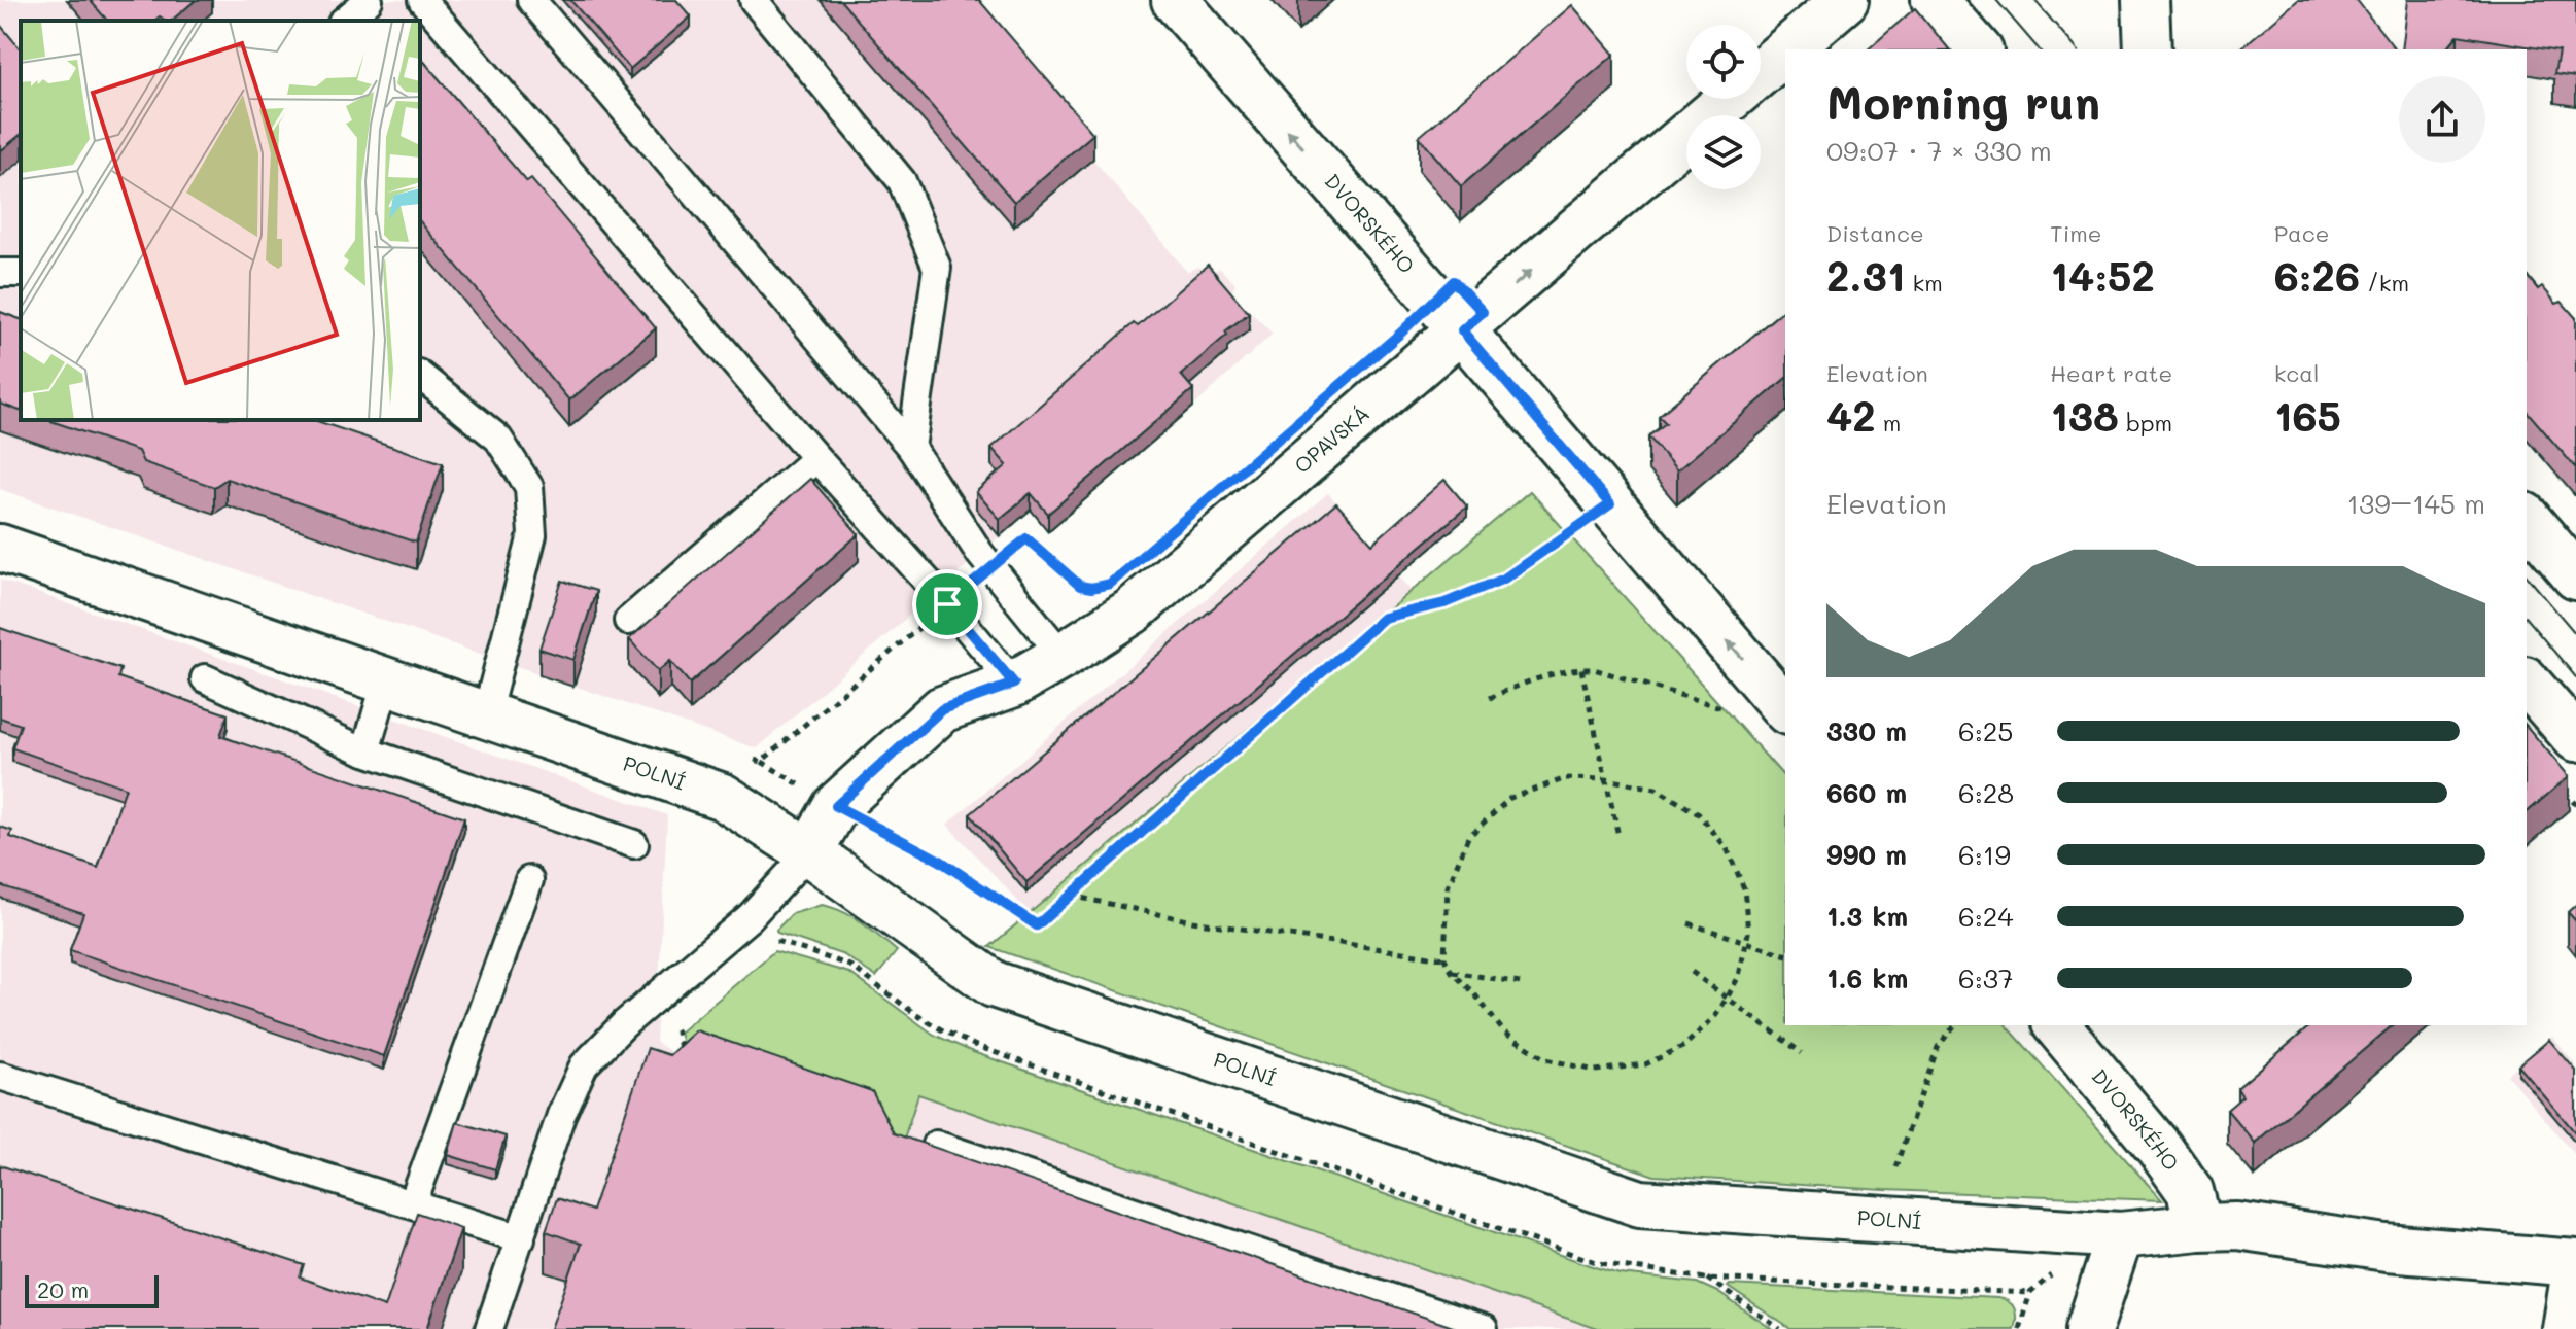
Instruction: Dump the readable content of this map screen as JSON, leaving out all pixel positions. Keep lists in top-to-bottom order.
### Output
{
  "streets": {
    "street": ["DVORSKÉHO", "OPAVSKÁ", "POLNÍ"]
  },
  "crossings": [
    ["DVORSKÉHO", "OPAVSKÁ"],
    ["DVORSKÉHO", "POLNÍ"],
    ["OPAVSKÁ", "POLNÍ"]
  ],
  "one_way": ["DVORSKÉHO", "OPAVSKÁ"],
  "scale_bar": "20 m",
  "page": {
    "heading": ["Morning run", "09:07 · 7 × 330 m"],
    "stats": [
      ["Distance", "2.31 km"],
      ["Time", "14:52"],
      ["Pace", "6:26 /km"],
      ["Elevation", "42 m"],
      ["Heart rate", "138 bpm"],
      ["kcal", "165"]
    ],
    "chart": ["Elevation", "139–145 m"],
    "list": [
      {
        "name": "330 m",
        "note": "6:25"
      },
      {
        "name": "660 m",
        "note": "6:28"
      },
      {
        "name": "990 m",
        "note": "6:19"
      },
      {
        "name": "1.3 km",
        "note": "6:24"
      },
      {
        "name": "1.6 km",
        "note": "6:37"
      }
    ],
    "scale": "20 m"
  }
}
